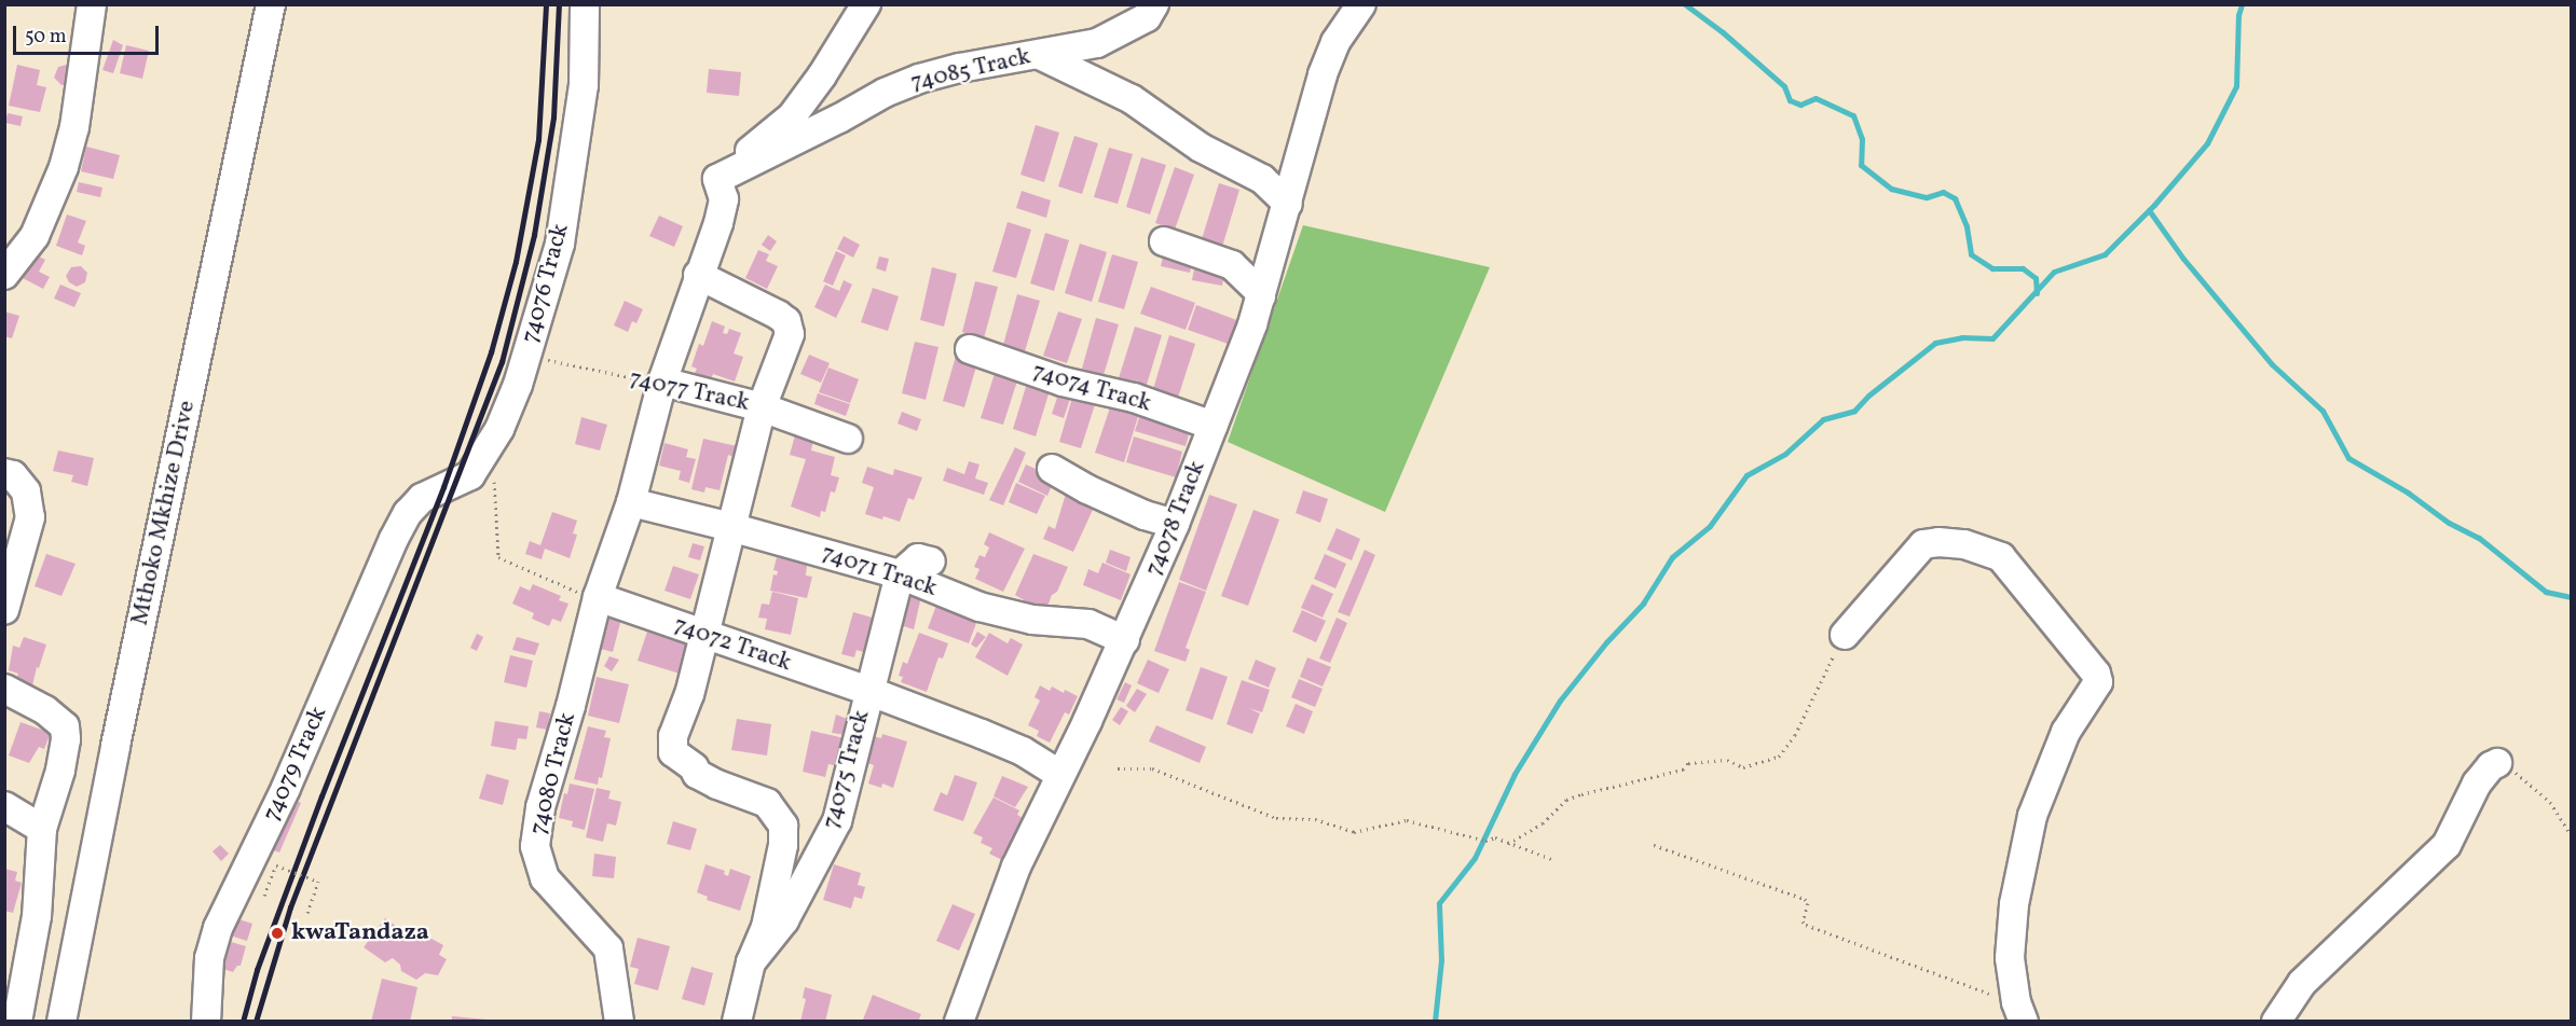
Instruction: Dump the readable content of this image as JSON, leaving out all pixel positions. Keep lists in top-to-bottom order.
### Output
{
  "streets": {
    "street": [
      "74085 Track",
      "74076 Track",
      "74074 Track",
      "74077 Track",
      "Mthoko Mkhize Drive",
      "74078 Track",
      "74071 Track",
      "74072 Track",
      "74079 Track",
      "74075 Track",
      "74080 Track"
    ]
  },
  "crossings": [
    ["74076 Track", "74077 Track"],
    ["74076 Track", "74079 Track"],
    ["74074 Track", "74078 Track"],
    ["74077 Track", "74080 Track"],
    ["74078 Track", "74071 Track"],
    ["74078 Track", "74072 Track"],
    ["74071 Track", "74075 Track"],
    ["74071 Track", "74080 Track"],
    ["74072 Track", "74075 Track"],
    ["74072 Track", "74080 Track"]
  ],
  "places": ["kwaTandaza"],
  "scale_bar": "50 m"
}
